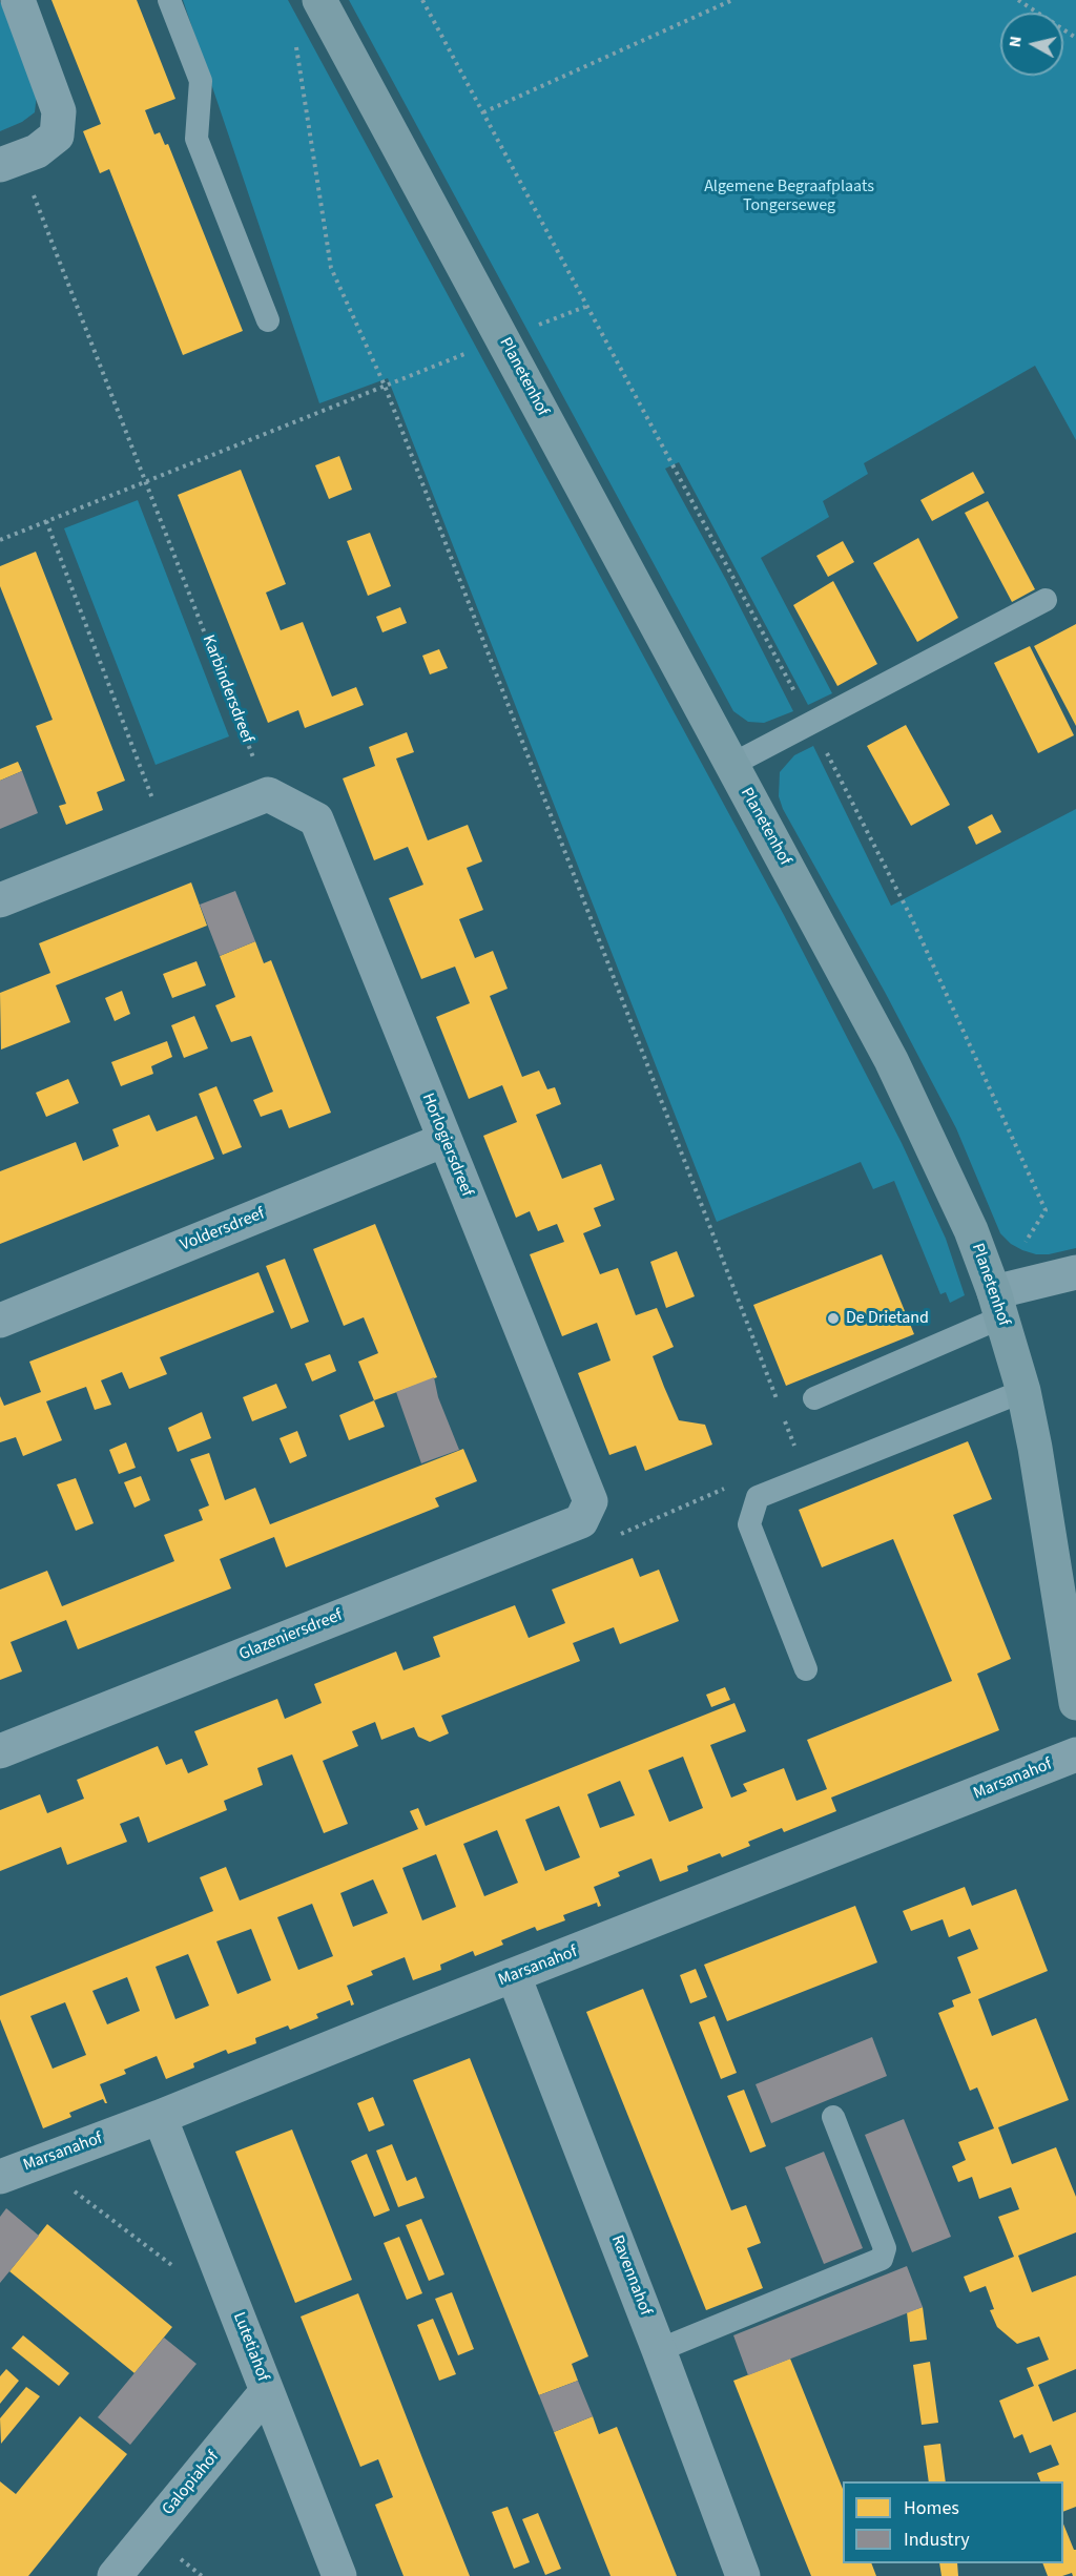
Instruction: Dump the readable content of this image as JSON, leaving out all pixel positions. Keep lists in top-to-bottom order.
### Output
{
  "streets": {
    "street": [
      "Planetenhof",
      "Horlogiersdreef",
      "Voldersdreef",
      "Glazeniersdreef",
      "Marsanahof",
      "Ravennahof",
      "Lutetiahof",
      "Galopiahof"
    ],
    "path": ["Karbindersdreef"]
  },
  "crossings": [
    ["Karbindersdreef", "Horlogiersdreef"],
    ["Horlogiersdreef", "Voldersdreef"],
    ["Horlogiersdreef", "Glazeniersdreef"],
    ["Marsanahof", "Ravennahof"],
    ["Marsanahof", "Lutetiahof"],
    ["Lutetiahof", "Galopiahof"]
  ],
  "parks": ["Algemene Begraafplaats Tongerseweg"],
  "places": ["De Drietand"],
  "legend": ["Homes", "Industry"],
  "north": "left"
}
